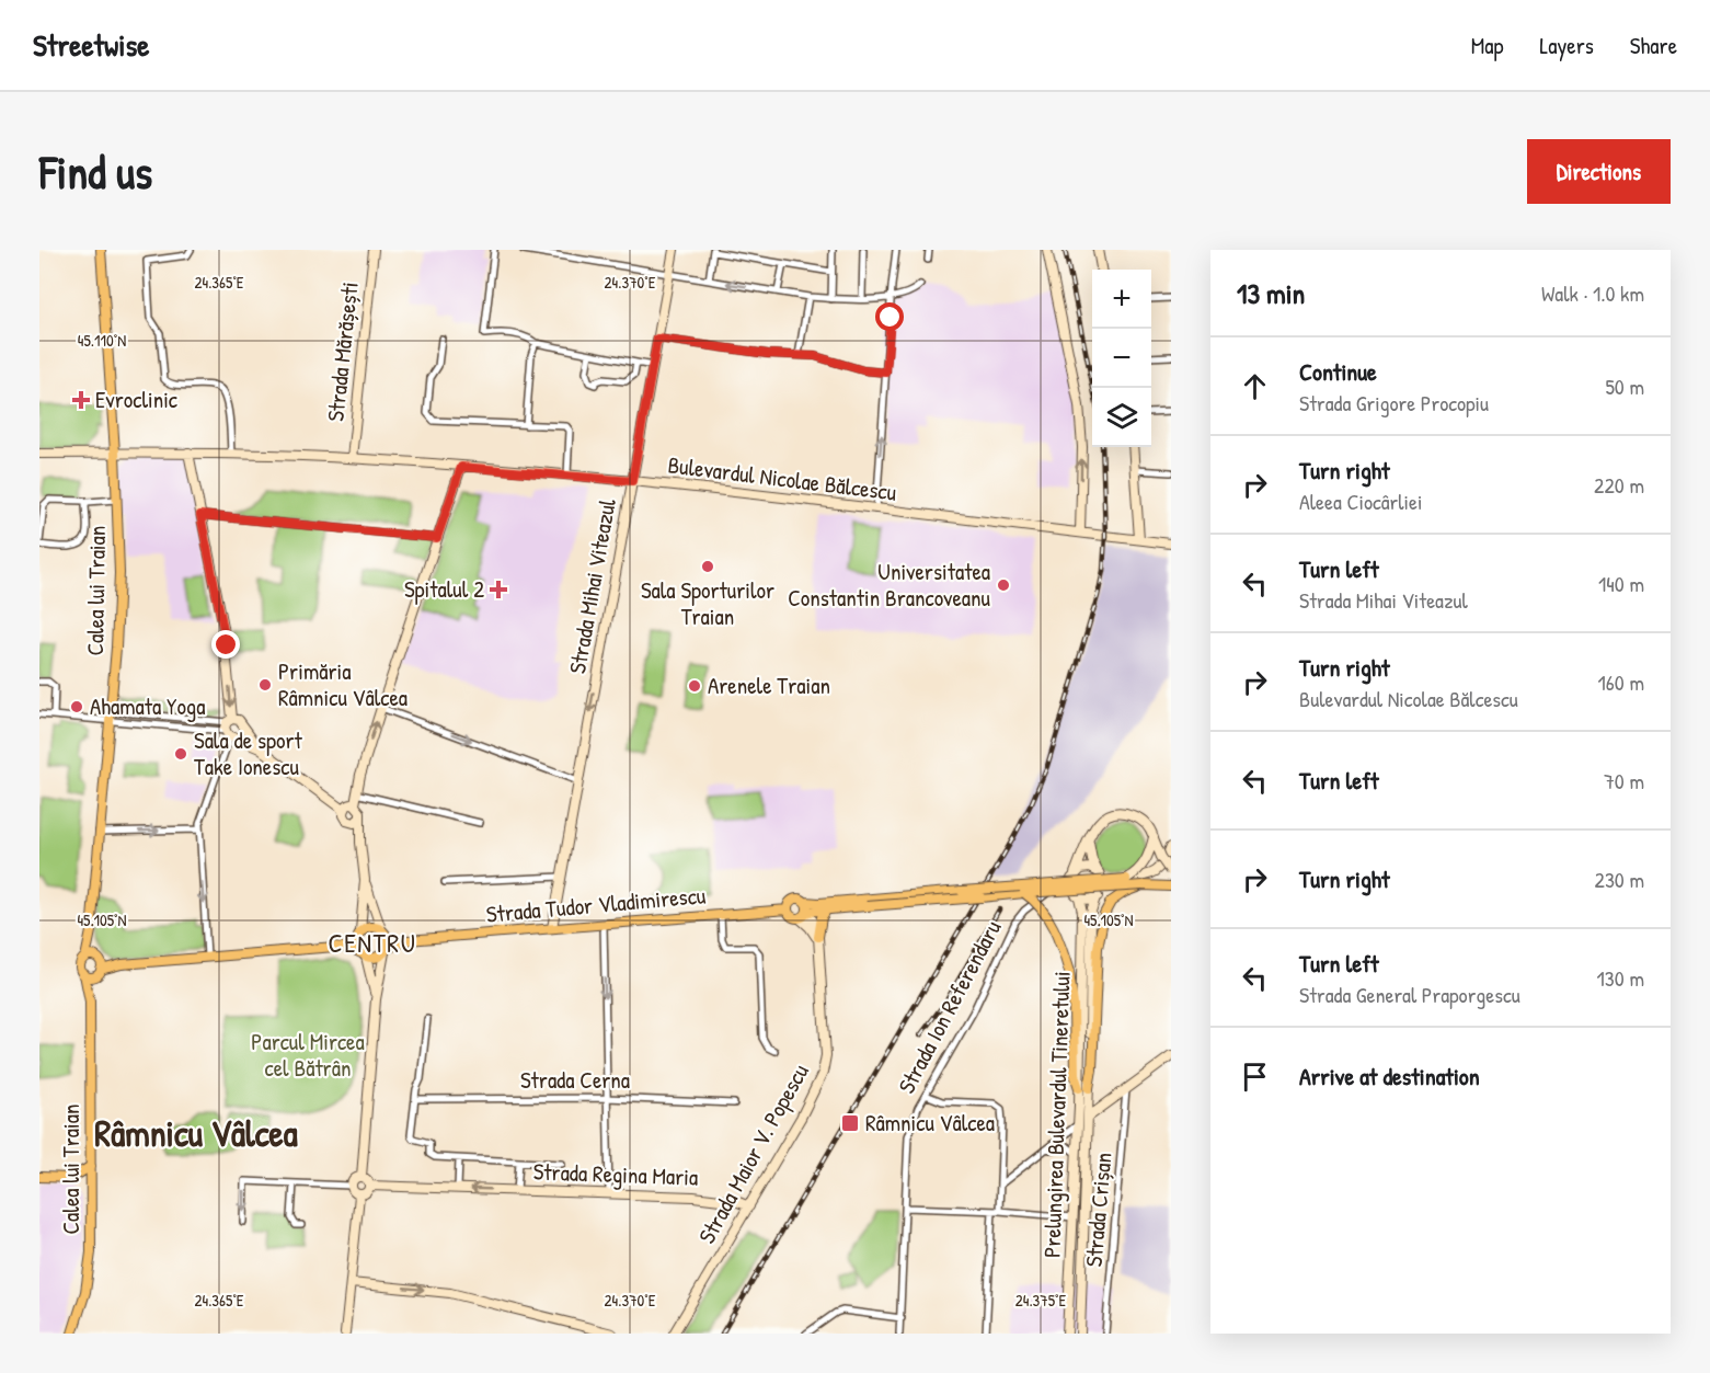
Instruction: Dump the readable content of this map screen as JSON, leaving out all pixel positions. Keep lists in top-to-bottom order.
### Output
{
  "streets": {
    "main road": [
      "Strada Mărășești",
      "Bulevardul Nicolae Bălcescu",
      "Strada Mihai Viteazul",
      "Calea lui Traian",
      "Strada Tudor Vladimirescu",
      "Prelungirea Bulevardul Tineretului",
      "Strada Maior V. Popescu",
      "Strada Regina Maria"
    ],
    "street": ["Strada Ion Referendaru", "Strada Cerna", "Strada Crișan"]
  },
  "crossings": [
    ["Strada Mărășești", "Bulevardul Nicolae Bălcescu"],
    ["Bulevardul Nicolae Bălcescu", "Strada Mihai Viteazul"],
    ["Bulevardul Nicolae Bălcescu", "Calea lui Traian"],
    ["Strada Mihai Viteazul", "Strada Tudor Vladimirescu"],
    ["Strada Tudor Vladimirescu", "Prelungirea Bulevardul Tineretului"],
    ["Strada Ion Referendaru", "Prelungirea Bulevardul Tineretului"],
    ["Strada Cerna", "Strada Regina Maria"],
    ["Strada Maior V. Popescu", "Strada Regina Maria"]
  ],
  "one_way": ["Strada Mihai Viteazul"],
  "districts": ["CENTRU", "Râmnicu Vâlcea"],
  "parks": ["Parcul Mircea cel Bătrân"],
  "places": {
    "health": ["Evroclinic", "Spitalul 2"],
    "other": [
      "Sala Sporturilor Traian",
      "Universitatea Constantin Brancoveanu",
      "Primăria Râmnicu Vâlcea",
      "Arenele Traian",
      "Ahamata Yoga",
      "Sala de sport Take Ionescu"
    ],
    "transit": ["Râmnicu Vâlcea"]
  },
  "page": {
    "header": "Streetwise",
    "nav": ["Map", "Layers", "Share"],
    "buttons": "Directions",
    "title": "Find us",
    "heading": ["13 min", "Walk · 1.0 km"],
    "map_buttons": ["+", "−"],
    "list": [
      ["Continue", "Strada Grigore Procopiu", "50 m"],
      ["Turn right", "Aleea Ciocârliei", "220 m"],
      ["Turn left", "Strada Mihai Viteazul", "140 m"],
      ["Turn right", "Bulevardul Nicolae Bălcescu", "160 m"],
      ["Turn left", "70 m"],
      ["Turn right", "230 m"],
      ["Turn left", "Strada General Praporgescu", "130 m"],
      "Arrive at destination"
    ]
  },
  "coordinates": [
    "24.365°E",
    "24.370°E",
    "45.110°N",
    "45.105°N",
    "24.375°E"
  ]
}
